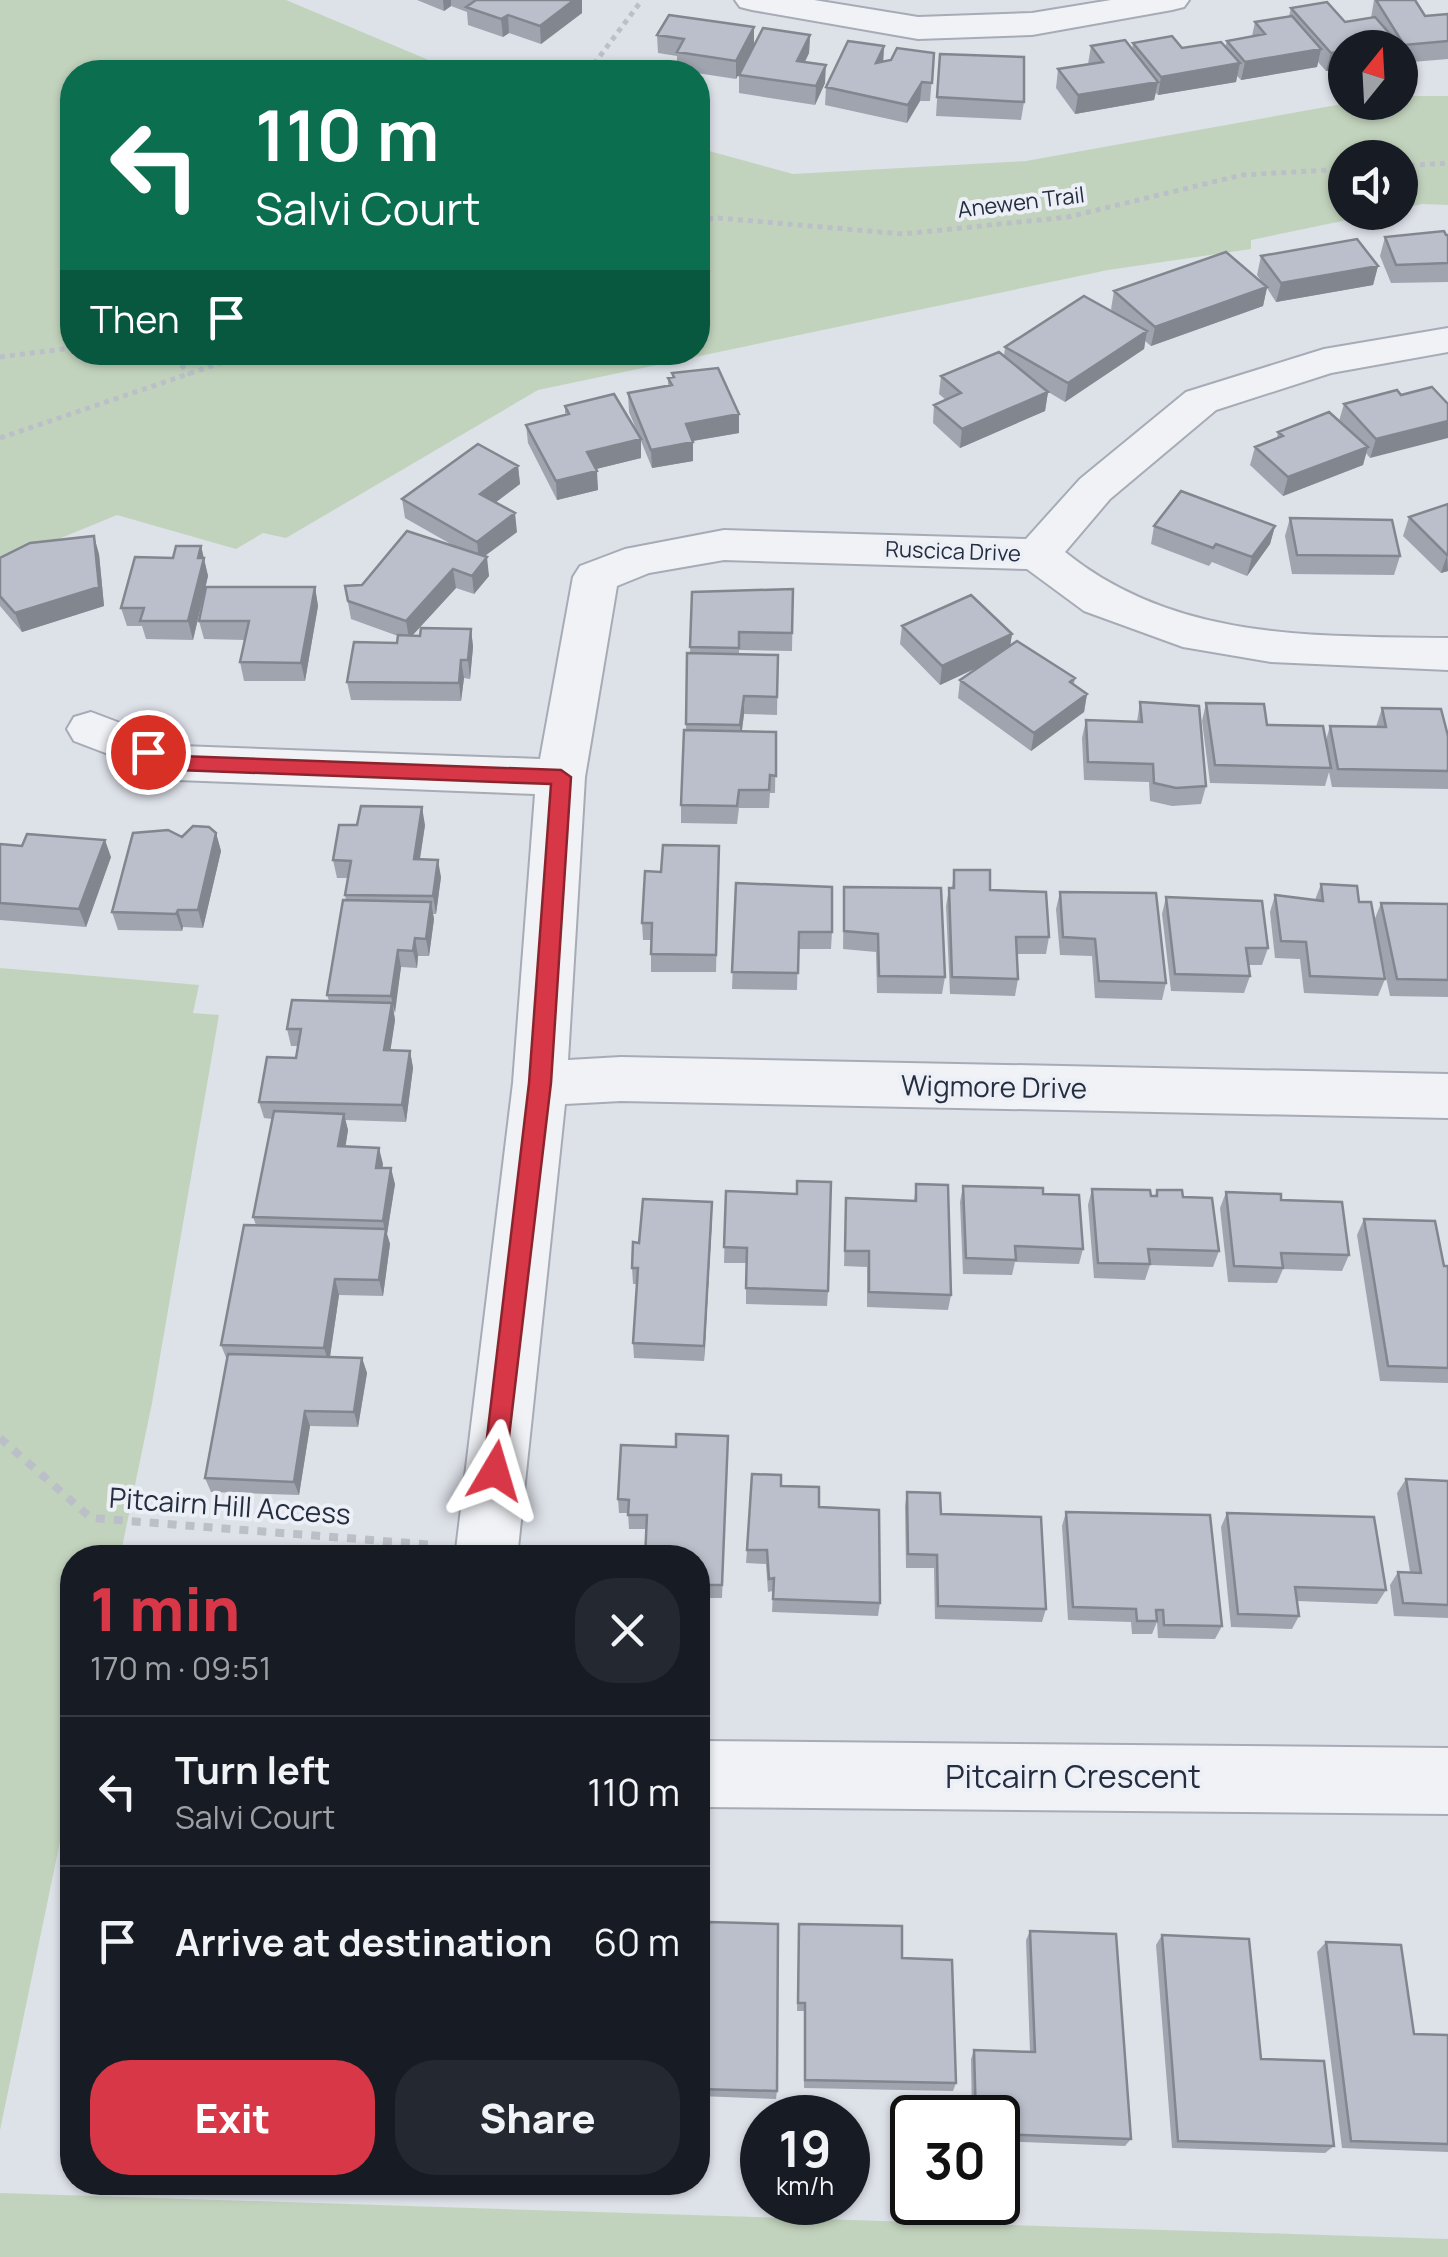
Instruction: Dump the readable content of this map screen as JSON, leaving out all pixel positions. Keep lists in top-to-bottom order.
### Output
{
  "streets": {
    "street": ["Ruscica Drive", "Wigmore Drive", "Pitcairn Crescent"],
    "path": ["Anewen Trail", "Pitcairn Hill Access"]
  },
  "north": "top",
  "page": {
    "turn": ["110 m", "Salvi Court"],
    "then": "Then",
    "heading": ["1 min", "170 m · 09:51"],
    "list": [
      {
        "name": "Turn left",
        "note": "Salvi Court",
        "value": "110 m"
      },
      {
        "name": "Arrive at destination",
        "value": "60 m"
      }
    ],
    "buttons": ["Exit", "Share"],
    "speed": "19 km/h",
    "limit": "30"
  }
}
